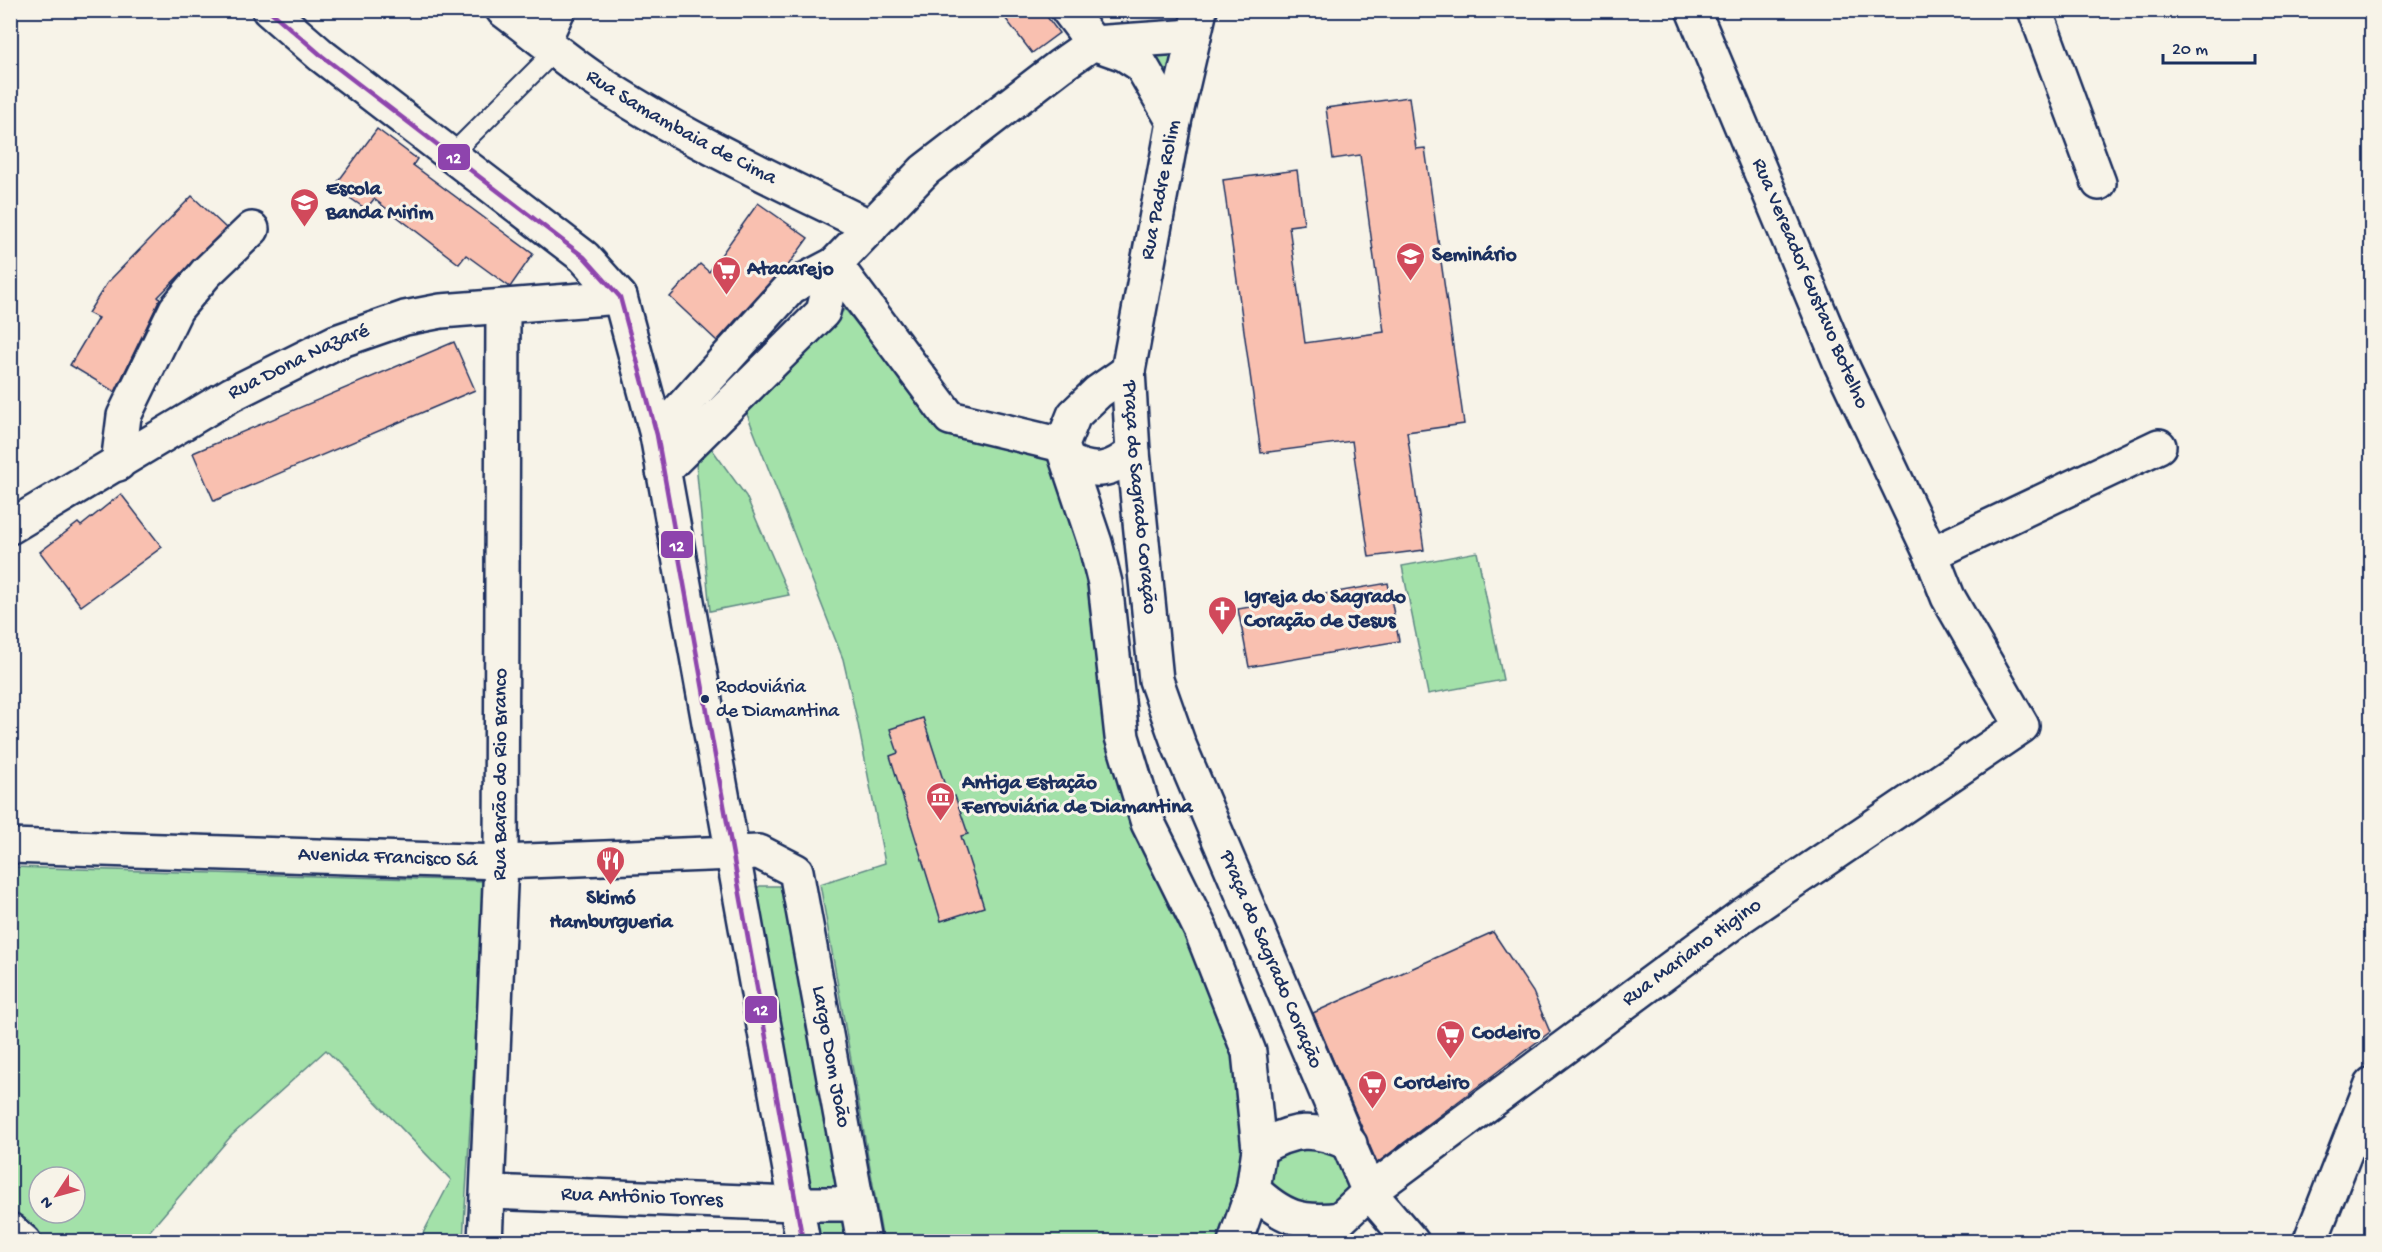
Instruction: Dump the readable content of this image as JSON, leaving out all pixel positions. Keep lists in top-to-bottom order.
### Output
{
  "streets": {
    "street": [
      "Rua Samambaia de Cima",
      "Rua Padre Rolim",
      "Rua Vereador Gustavo Botelho",
      "Rua Dona Nazaré",
      "Praça do Sagrado Coração",
      "Rua Barão do Rio Branco",
      "Avenida Francisco Sá",
      "Rua Mariano Higino",
      "Largo Dom João",
      "Rua Antônio Torres"
    ]
  },
  "crossings": [
    ["Rua Padre Rolim", "Praça do Sagrado Coração"],
    ["Rua Vereador Gustavo Botelho", "Rua Mariano Higino"],
    ["Rua Dona Nazaré", "Rua Barão do Rio Branco"],
    ["Praça do Sagrado Coração", "Rua Mariano Higino"],
    ["Rua Barão do Rio Branco", "Avenida Francisco Sá"],
    ["Rua Barão do Rio Branco", "Rua Antônio Torres"],
    ["Avenida Francisco Sá", "Largo Dom João"],
    ["Largo Dom João", "Rua Antônio Torres"]
  ],
  "places": {
    "school or university": ["Escola Banda Mirim", "Seminário"],
    "supermarket": ["Atacarejo", "Codeiro", "Cordeiro"],
    "church": ["Igreja do Sagrado Coração de Jesus"],
    "other": ["Rodoviária de Diamantina"],
    "museum": ["Antiga Estação Ferroviária de Diamantina"],
    "restaurant": ["Skimó Hamburgueria"]
  },
  "lines": ["transit line 12"],
  "scale_bar": "20 m",
  "north": "bottom left"
}
